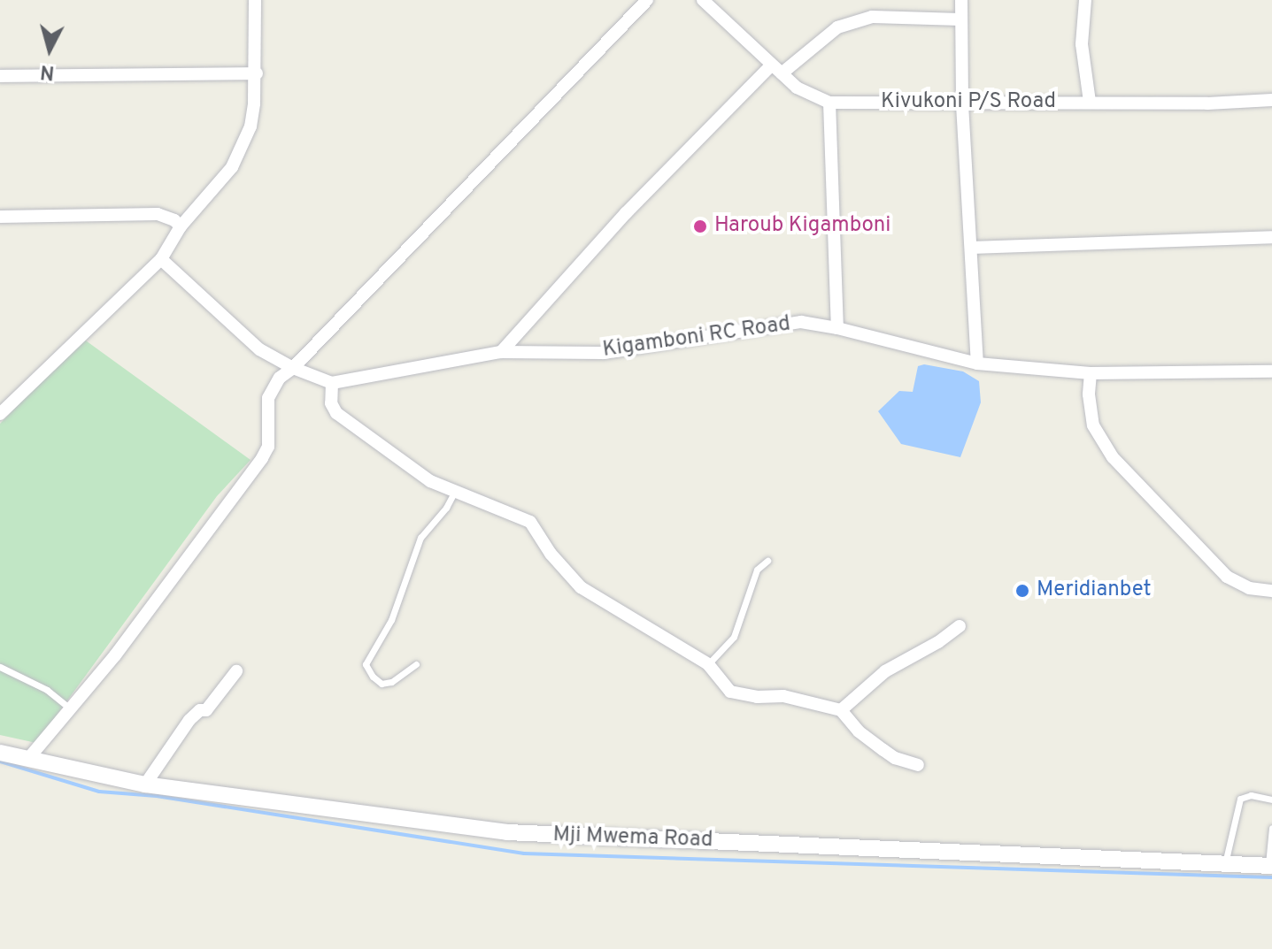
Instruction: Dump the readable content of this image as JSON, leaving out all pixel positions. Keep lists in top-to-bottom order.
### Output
{
  "streets": {
    "main road": ["Mji Mwema Road"],
    "street": ["Kivukoni P/S Road", "Kigamboni RC Road"]
  },
  "places": ["Haroub Kigamboni", "Meridianbet"],
  "north": "bottom"
}
